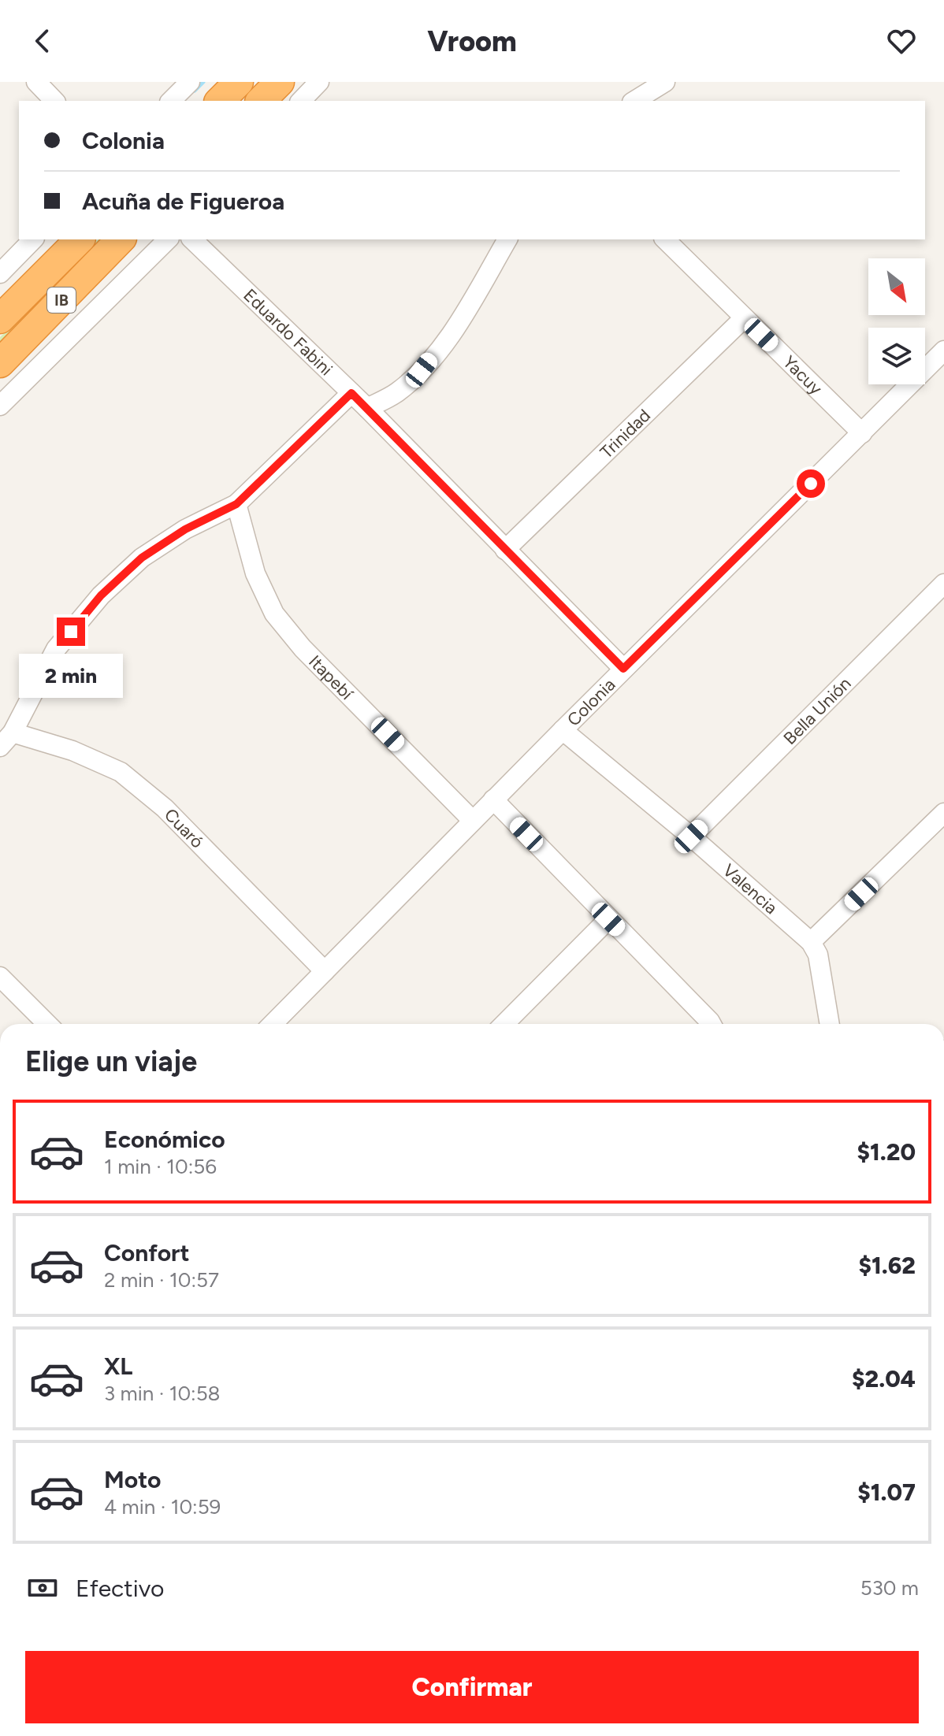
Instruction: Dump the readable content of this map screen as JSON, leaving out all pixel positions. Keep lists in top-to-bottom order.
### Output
{
  "streets": {
    "highway": ["IB"],
    "street": [
      "Eduardo Fabini",
      "Yacuy",
      "Trinidad",
      "Itapebí",
      "Colonia",
      "Bella Unión",
      "Cuaró",
      "Valencia"
    ]
  },
  "crossings": [
    ["Eduardo Fabini", "Trinidad"],
    ["Eduardo Fabini", "Colonia"],
    ["Yacuy", "Trinidad"],
    ["Yacuy", "Colonia"],
    ["Itapebí", "Colonia"],
    ["Colonia", "Cuaró"],
    ["Colonia", "Valencia"],
    ["Bella Unión", "Valencia"]
  ],
  "north": "bottom right",
  "page": {
    "header": "Vroom",
    "banner": ["Colonia", "Acuña de Figueroa"],
    "bubble": "2 min",
    "heading": "Elige un viaje",
    "list": [
      {
        "name": "Económico",
        "note": "1 min · 10:56",
        "value": "$1.20"
      },
      {
        "name": "Confort",
        "note": "2 min · 10:57",
        "value": "$1.62"
      },
      {
        "name": "XL",
        "note": "3 min · 10:58",
        "value": "$2.04"
      },
      {
        "name": "Moto",
        "note": "4 min · 10:59",
        "value": "$1.07"
      }
    ],
    "pay": ["Efectivo", "530 m"],
    "buttons": "Confirmar"
  }
}
